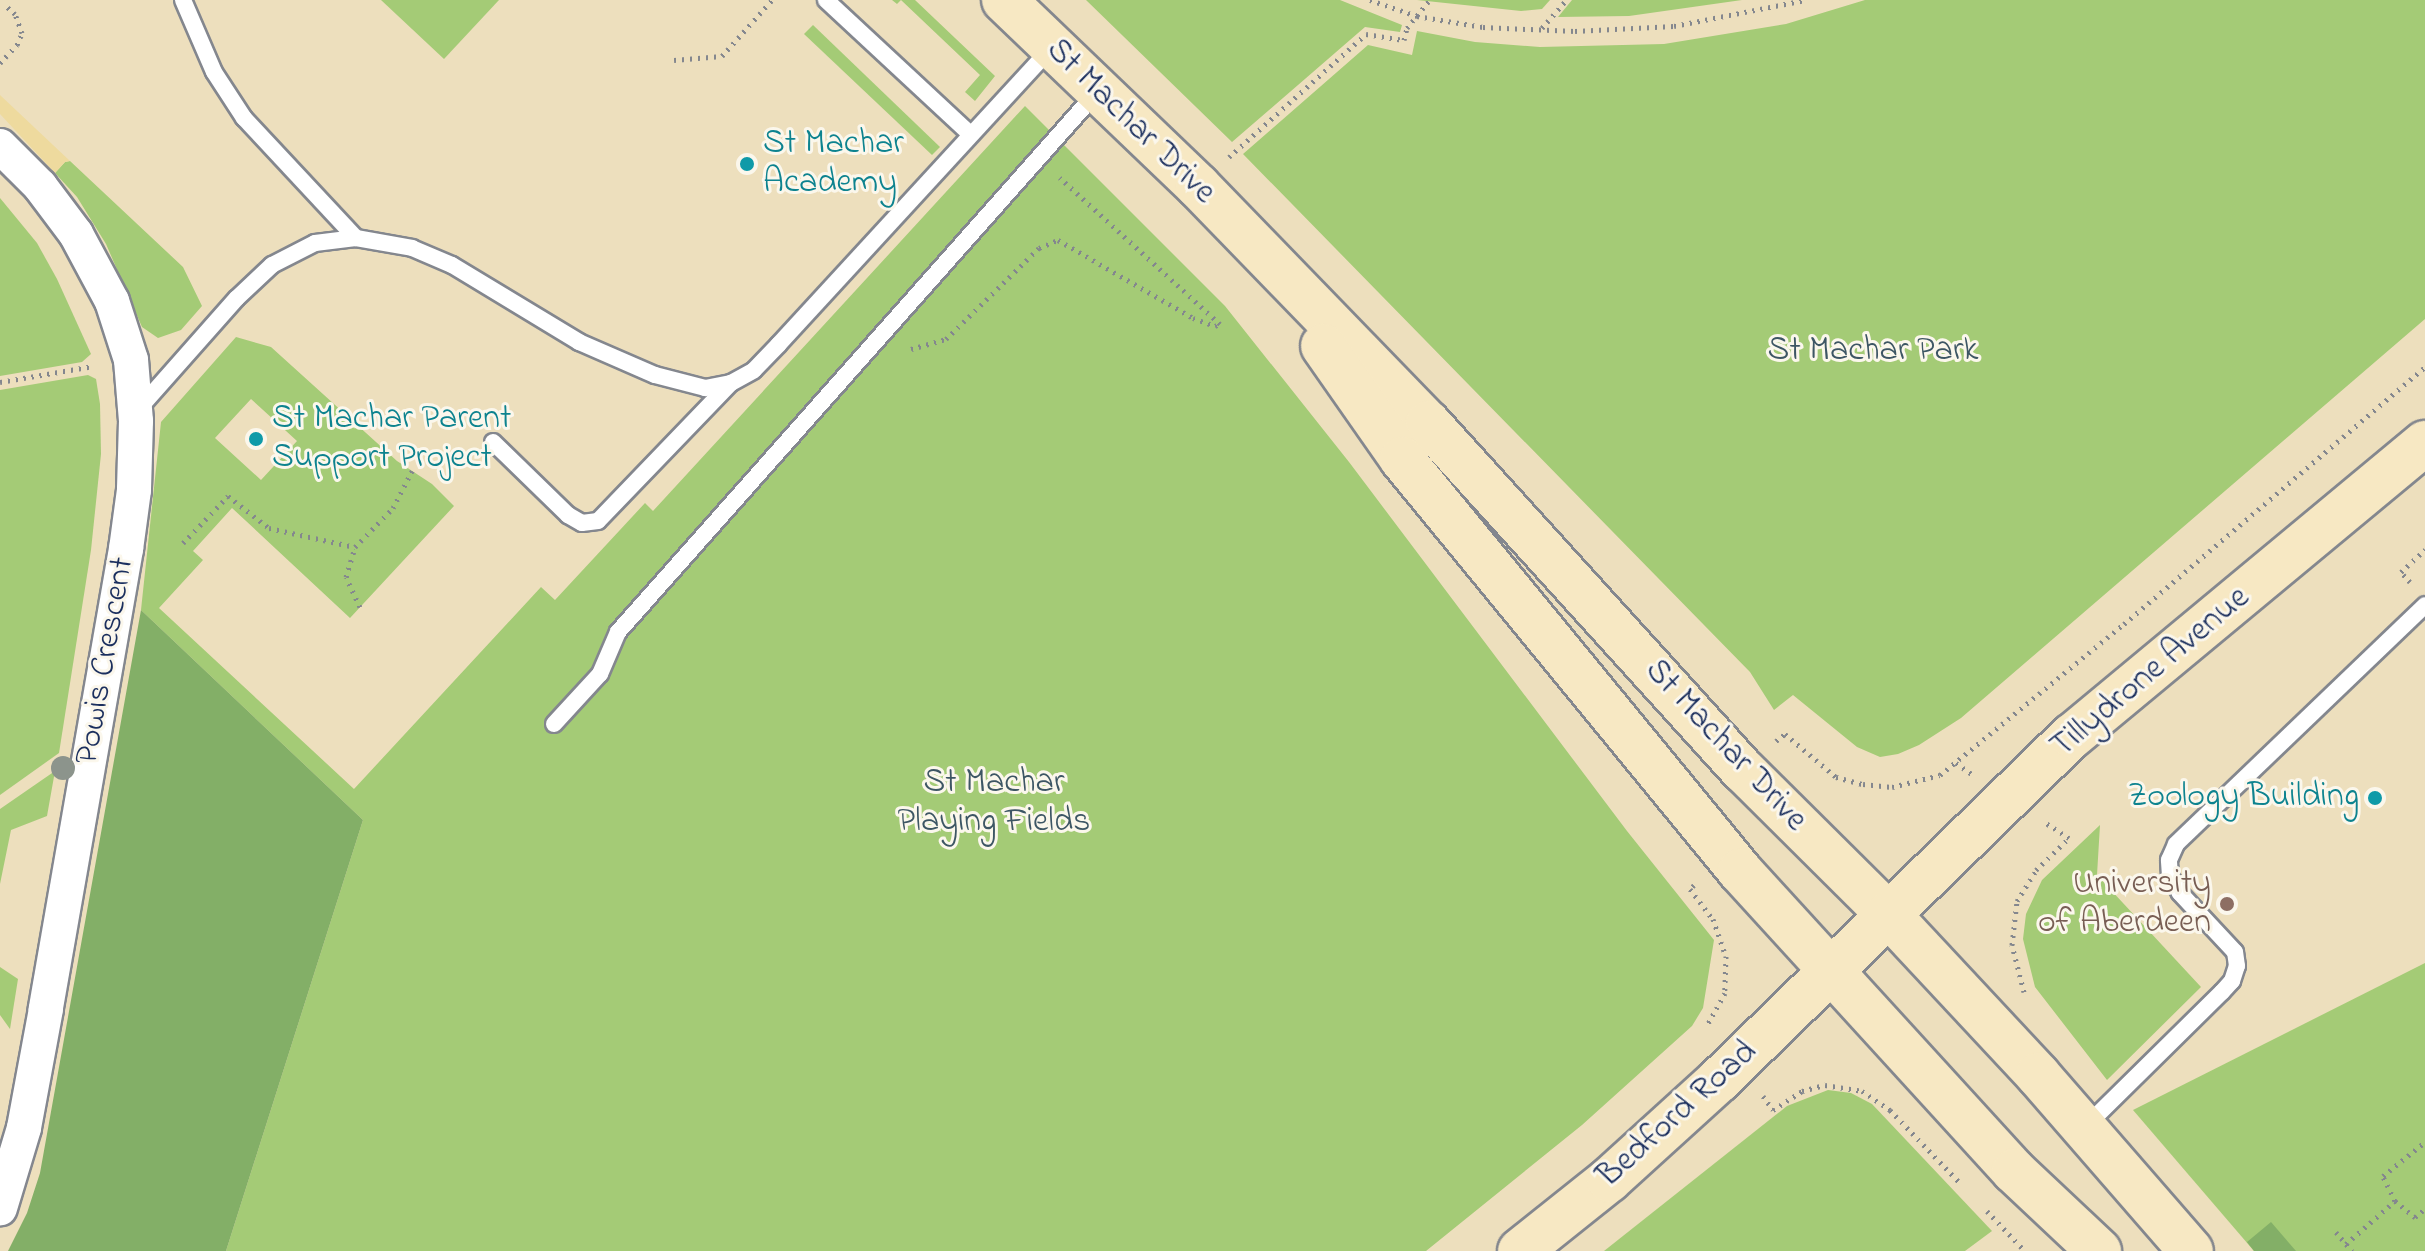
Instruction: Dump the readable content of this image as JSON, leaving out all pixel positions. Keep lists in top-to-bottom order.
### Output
{
  "streets": {
    "main road": ["St Machar Drive", "Tillydrone Avenue", "Bedford Road"],
    "street": ["Powis Crescent"]
  },
  "crossings": [
    ["St Machar Drive", "Tillydrone Avenue"],
    ["St Machar Drive", "Bedford Road"],
    ["Tillydrone Avenue", "Bedford Road"]
  ],
  "parks": ["St Machar Park", "St Machar Playing Fields"],
  "places": [
    "St Machar Academy",
    "St Machar Parent Support Project",
    "Zoology Building",
    "University of Aberdeen"
  ]
}
